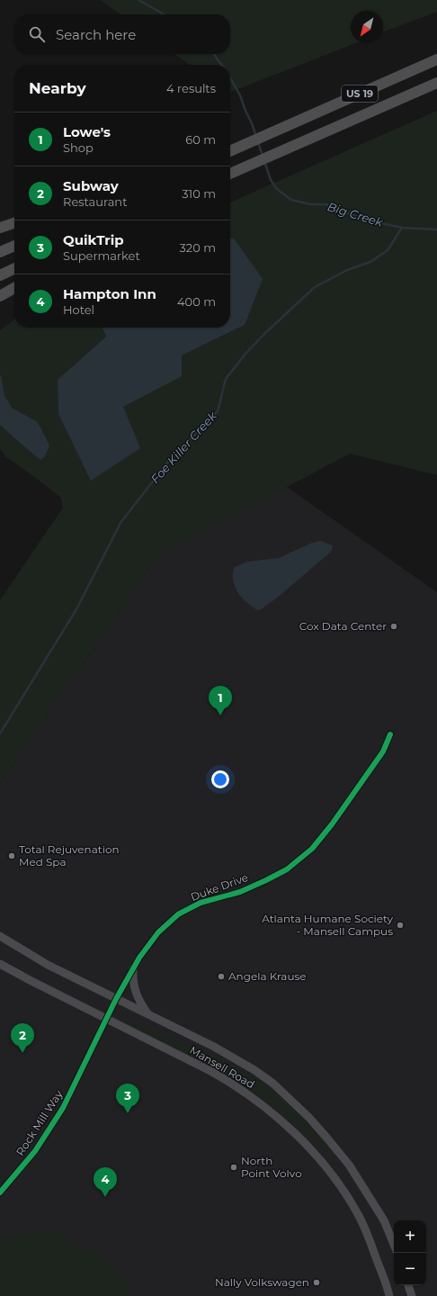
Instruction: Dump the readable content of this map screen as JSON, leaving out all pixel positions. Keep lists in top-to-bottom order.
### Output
{
  "streets": {
    "highway": ["US 19"],
    "main road": ["Mansell Road"],
    "street": ["Duke Drive", "Rock Mill Way"]
  },
  "crossings": [
    ["Duke Drive", "Mansell Road"],
    ["Duke Drive", "Rock Mill Way"],
    ["Mansell Road", "Rock Mill Way"]
  ],
  "water": ["Big Creek", "Foe Killer Creek"],
  "places": [
    "Cox Data Center",
    "Total Rejuvenation Med Spa",
    "Atlanta Humane Society - Mansell Campus",
    "Angela Krause",
    "North Point Volvo",
    "Nally Volkswagen"
  ],
  "north": "bottom left",
  "page": {
    "search": "Search here",
    "heading": ["Nearby", "4 results"],
    "list": [
      {
        "mark": "1",
        "name": "Lowe's",
        "note": "Shop",
        "value": "60 m"
      },
      {
        "mark": "2",
        "name": "Subway",
        "note": "Restaurant",
        "value": "310 m"
      },
      {
        "mark": "3",
        "name": "QuikTrip",
        "note": "Supermarket",
        "value": "320 m"
      },
      {
        "mark": "4",
        "name": "Hampton Inn",
        "note": "Hotel",
        "value": "400 m"
      }
    ],
    "pins": [
      "1",
      "2",
      "3",
      "4"
    ],
    "map_buttons": ["+", "−"]
  }
}
